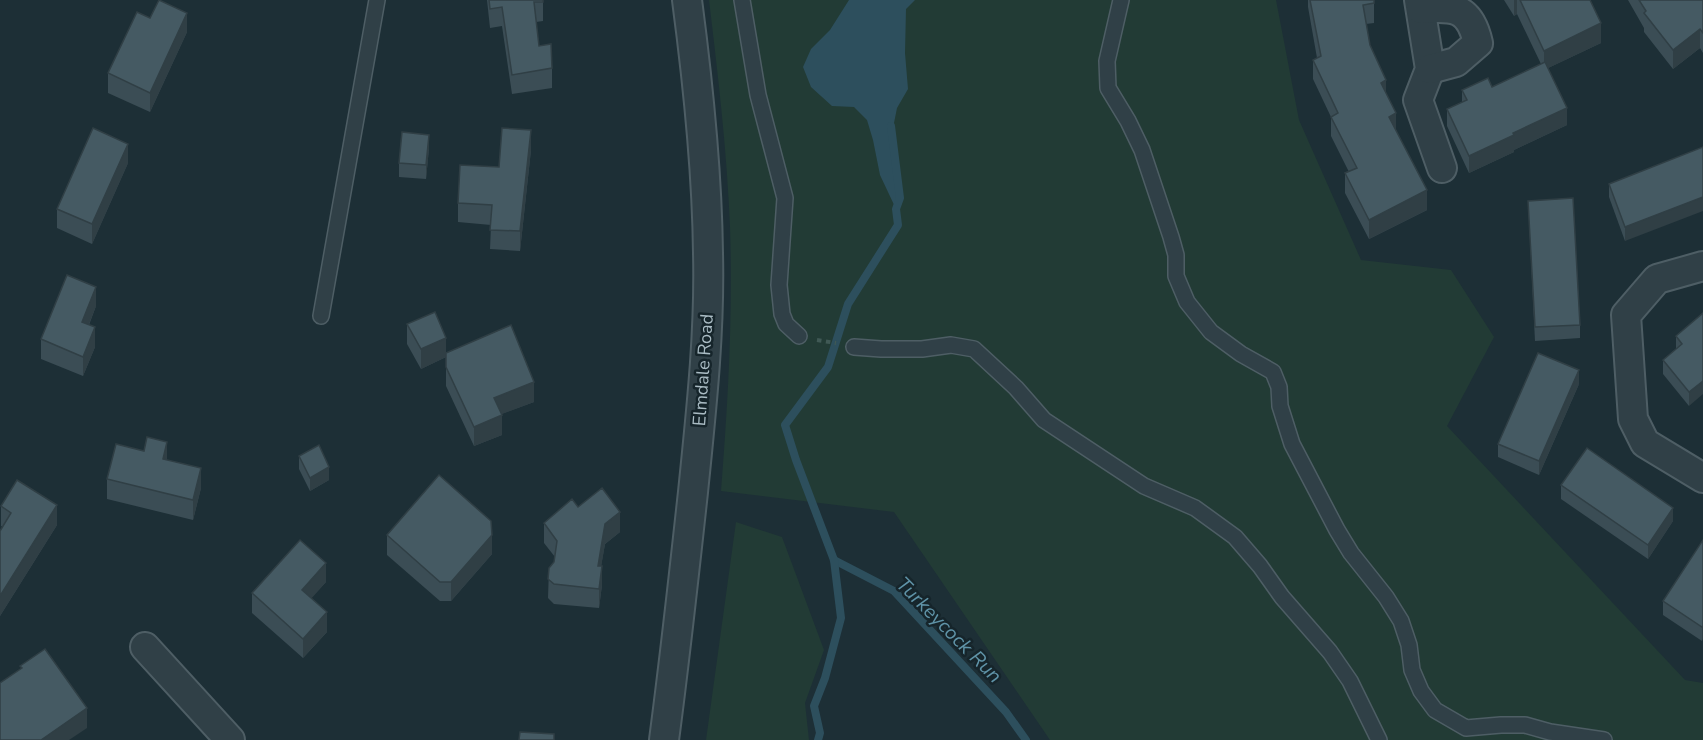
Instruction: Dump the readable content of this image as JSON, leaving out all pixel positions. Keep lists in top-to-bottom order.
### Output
{
  "streets": {
    "street": ["Elmdale Road"]
  },
  "water": ["Turkeycock Run"]
}
